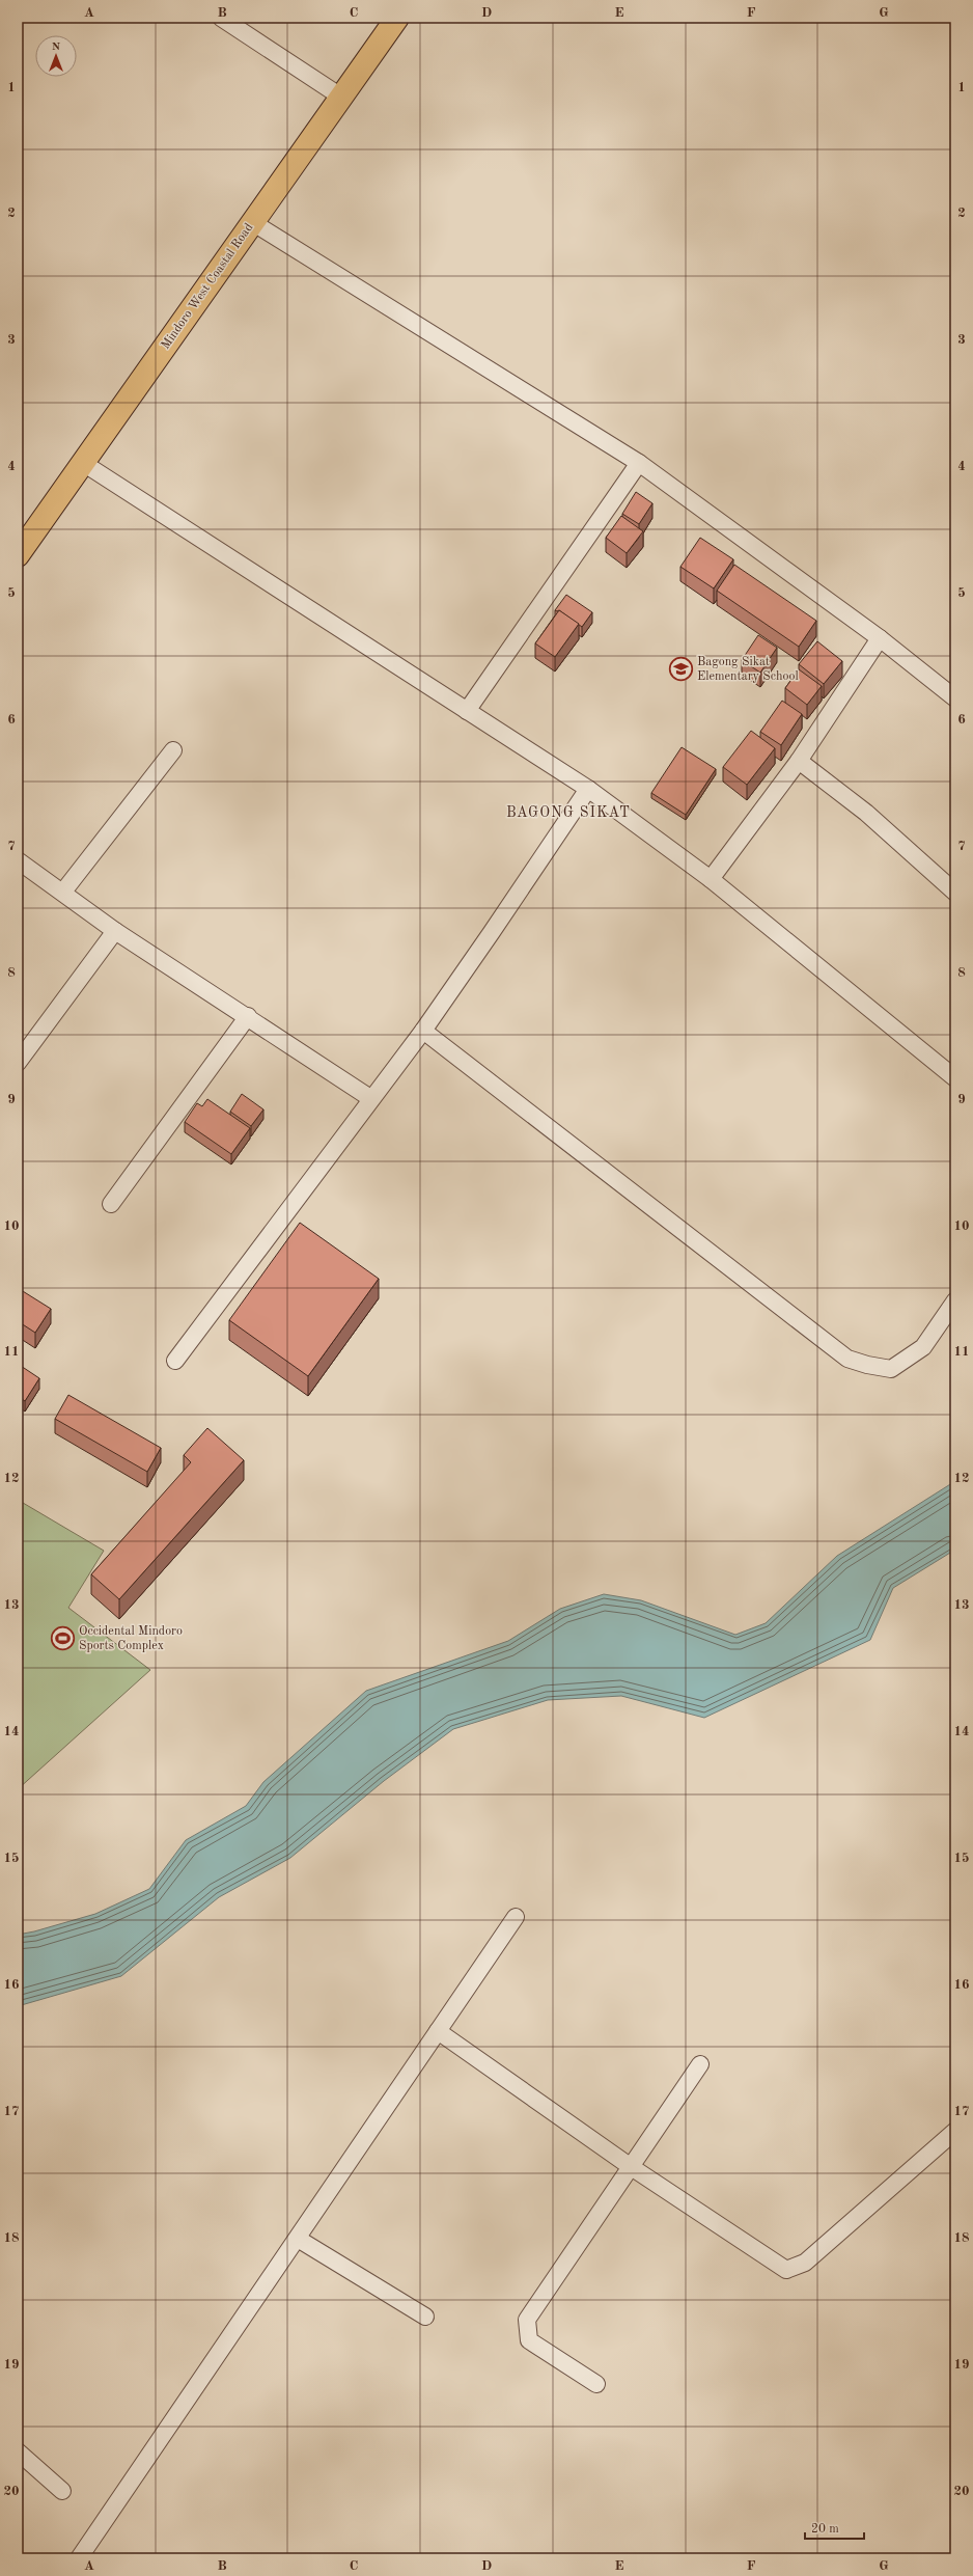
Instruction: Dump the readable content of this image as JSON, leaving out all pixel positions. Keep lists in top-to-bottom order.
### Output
{
  "streets": {
    "main road": ["Mindoro West Coastal Road"]
  },
  "districts": ["BAGONG SIKAT"],
  "places": {
    "school or university": ["Bagong Sikat Elementary School"],
    "sports": ["Occidental Mindoro Sports Complex"]
  },
  "scale_bar": "20 m",
  "north": "top",
  "grid": {
    "columns": [
      "A",
      "B",
      "C",
      "D",
      "E",
      "F",
      "G"
    ],
    "rows": [
      "1",
      "2",
      "3",
      "4",
      "5",
      "6",
      "7",
      "8",
      "9",
      "10",
      "11",
      "12",
      "13",
      "14",
      "15",
      "16",
      "17",
      "18",
      "19",
      "20"
    ]
  }
}
